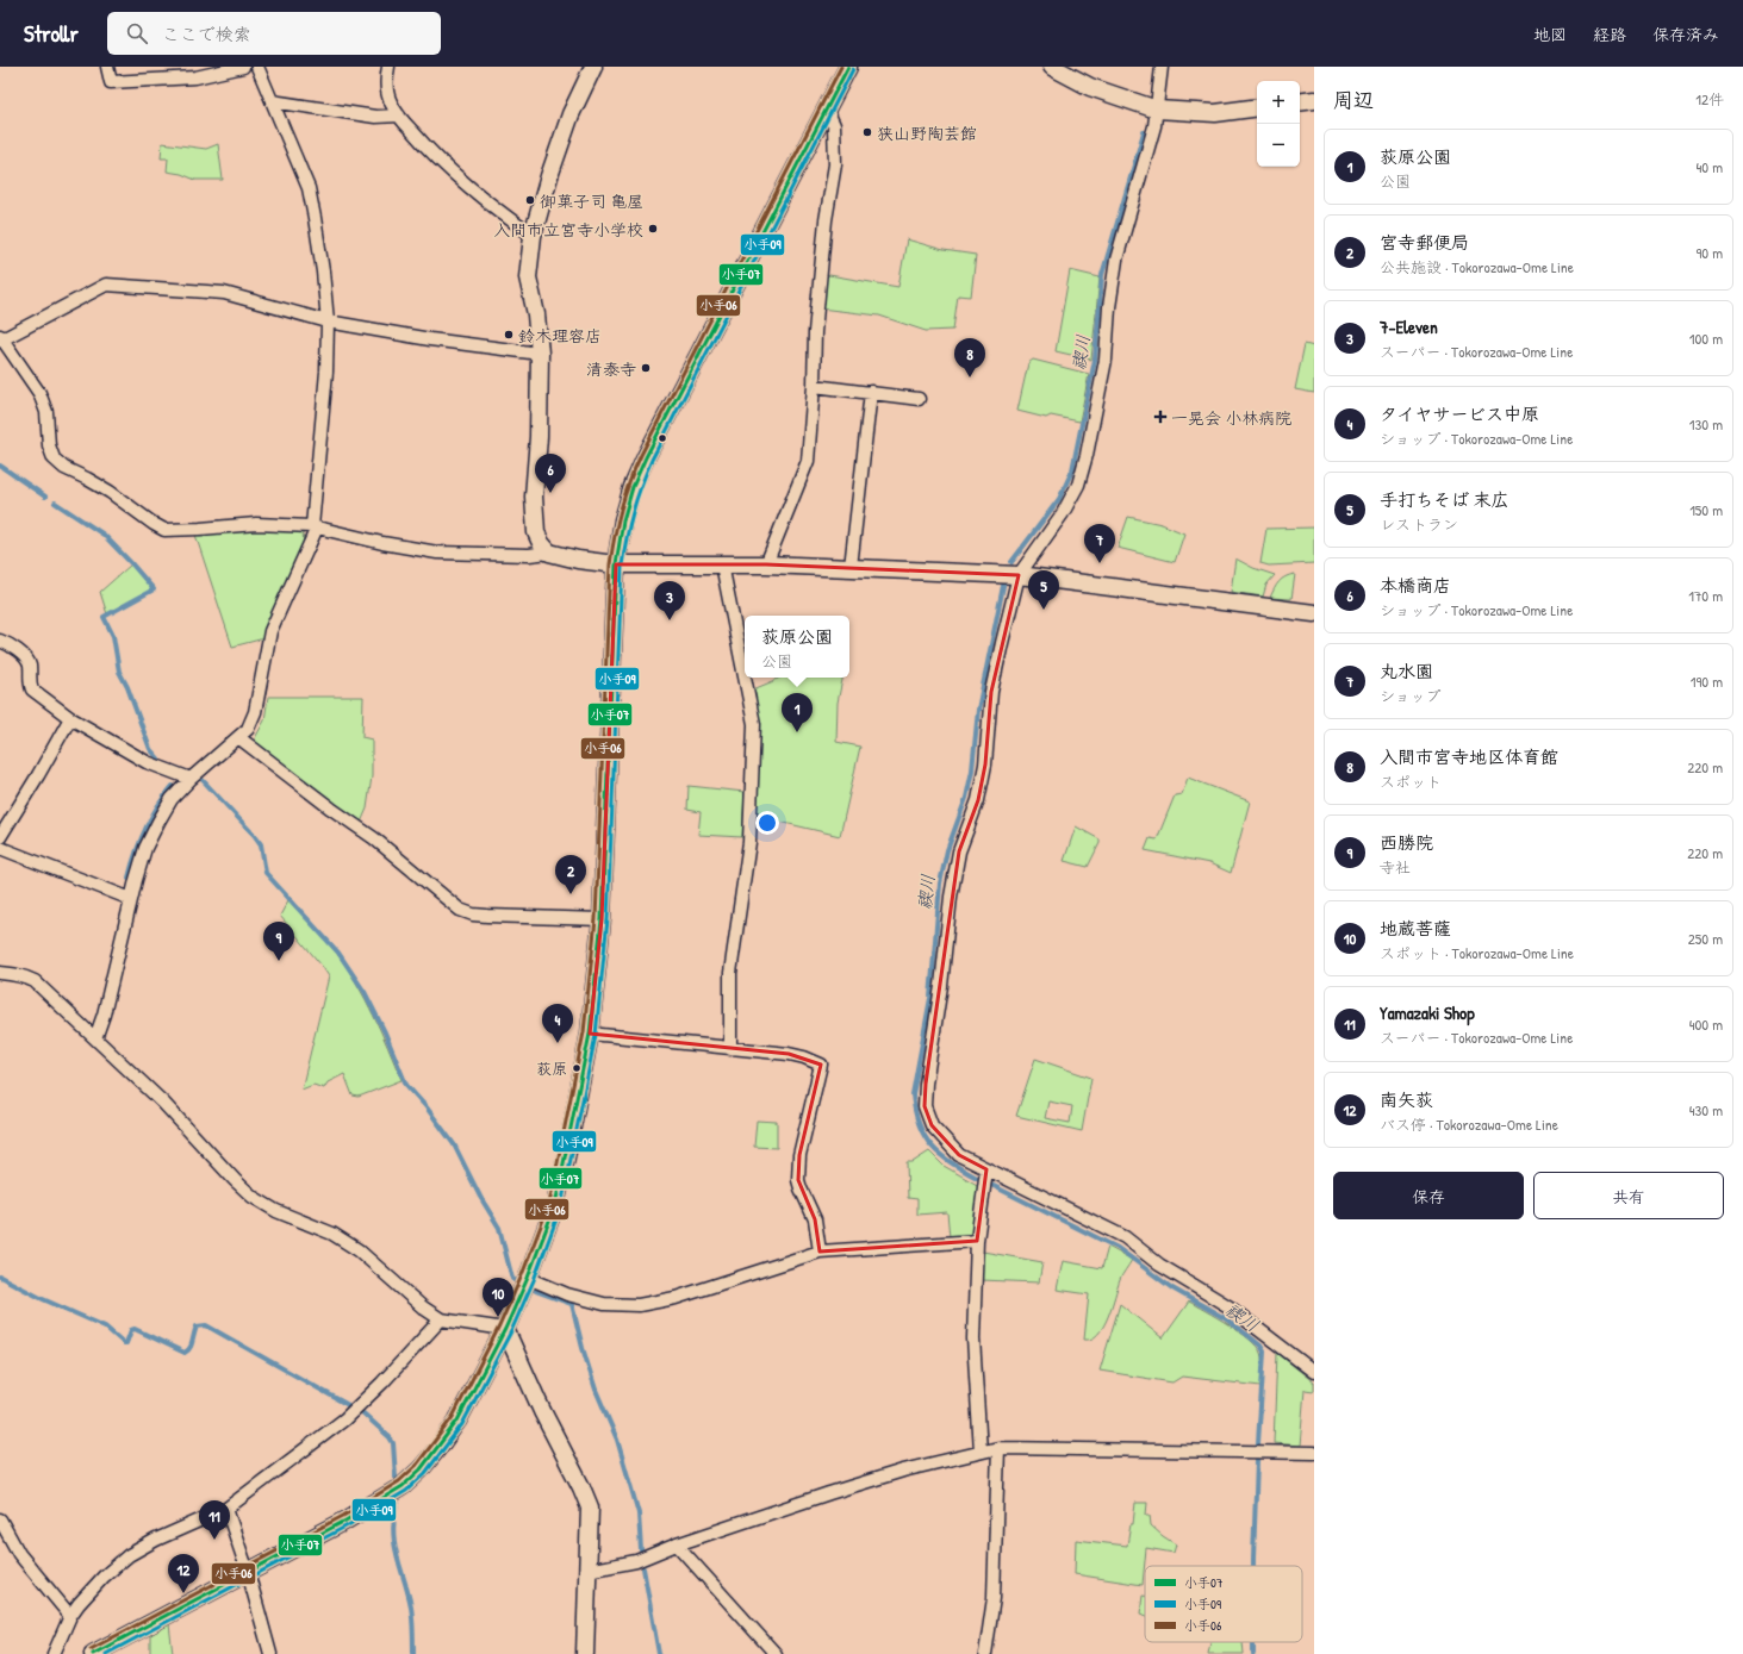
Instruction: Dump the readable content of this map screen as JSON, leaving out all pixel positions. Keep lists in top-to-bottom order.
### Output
{
  "water": ["禊川"],
  "places": {
    "other": [
      "狭山野陶芸館",
      "御菓子司 亀屋",
      "入間市立宮寺小学校",
      "鈴木理容店",
      "清泰寺",
      "荻原"
    ],
    "health": ["一晃会 小林病院"]
  },
  "lines": ["transit line 小手07", "transit line 小手06", "transit line 小手09"],
  "legend": ["小手07", "小手09", "小手06"],
  "page": {
    "header": "Strollr",
    "search": "ここで検索",
    "nav": ["地図", "経路", "保存済み"],
    "heading": ["周辺", "12件"],
    "map_buttons": ["+", "−"],
    "list": [
      {
        "mark": "1",
        "name": "荻原公園",
        "note": "公園",
        "value": "40 m"
      },
      {
        "mark": "2",
        "name": "宮寺郵便局",
        "note": "公共施設 · Tokorozawa-Ome Line",
        "value": "90 m"
      },
      {
        "mark": "3",
        "name": "7-Eleven",
        "note": "スーパー · Tokorozawa-Ome Line",
        "value": "100 m"
      },
      {
        "mark": "4",
        "name": "タイヤサービス中原",
        "note": "ショップ · Tokorozawa-Ome Line",
        "value": "130 m"
      },
      {
        "mark": "5",
        "name": "手打ちそば 末広",
        "note": "レストラン",
        "value": "150 m"
      },
      {
        "mark": "6",
        "name": "本橋商店",
        "note": "ショップ · Tokorozawa-Ome Line",
        "value": "170 m"
      },
      {
        "mark": "7",
        "name": "丸水園",
        "note": "ショップ",
        "value": "190 m"
      },
      {
        "mark": "8",
        "name": "入間市宮寺地区体育館",
        "note": "スポット",
        "value": "220 m"
      },
      {
        "mark": "9",
        "name": "西勝院",
        "note": "寺社",
        "value": "220 m"
      },
      {
        "mark": "10",
        "name": "地蔵菩薩",
        "note": "スポット · Tokorozawa-Ome Line",
        "value": "250 m"
      },
      {
        "mark": "11",
        "name": "Yamazaki Shop",
        "note": "スーパー · Tokorozawa-Ome Line",
        "value": "400 m"
      },
      {
        "mark": "12",
        "name": "南矢荻",
        "note": "バス停 · Tokorozawa-Ome Line",
        "value": "430 m"
      }
    ],
    "pins": [
      "8",
      "6",
      "7",
      "5",
      "3",
      "1",
      "2",
      "9",
      "4",
      "10",
      "11",
      "12"
    ],
    "popup": ["荻原公園", "公園"],
    "buttons": ["保存", "共有"]
  }
}
